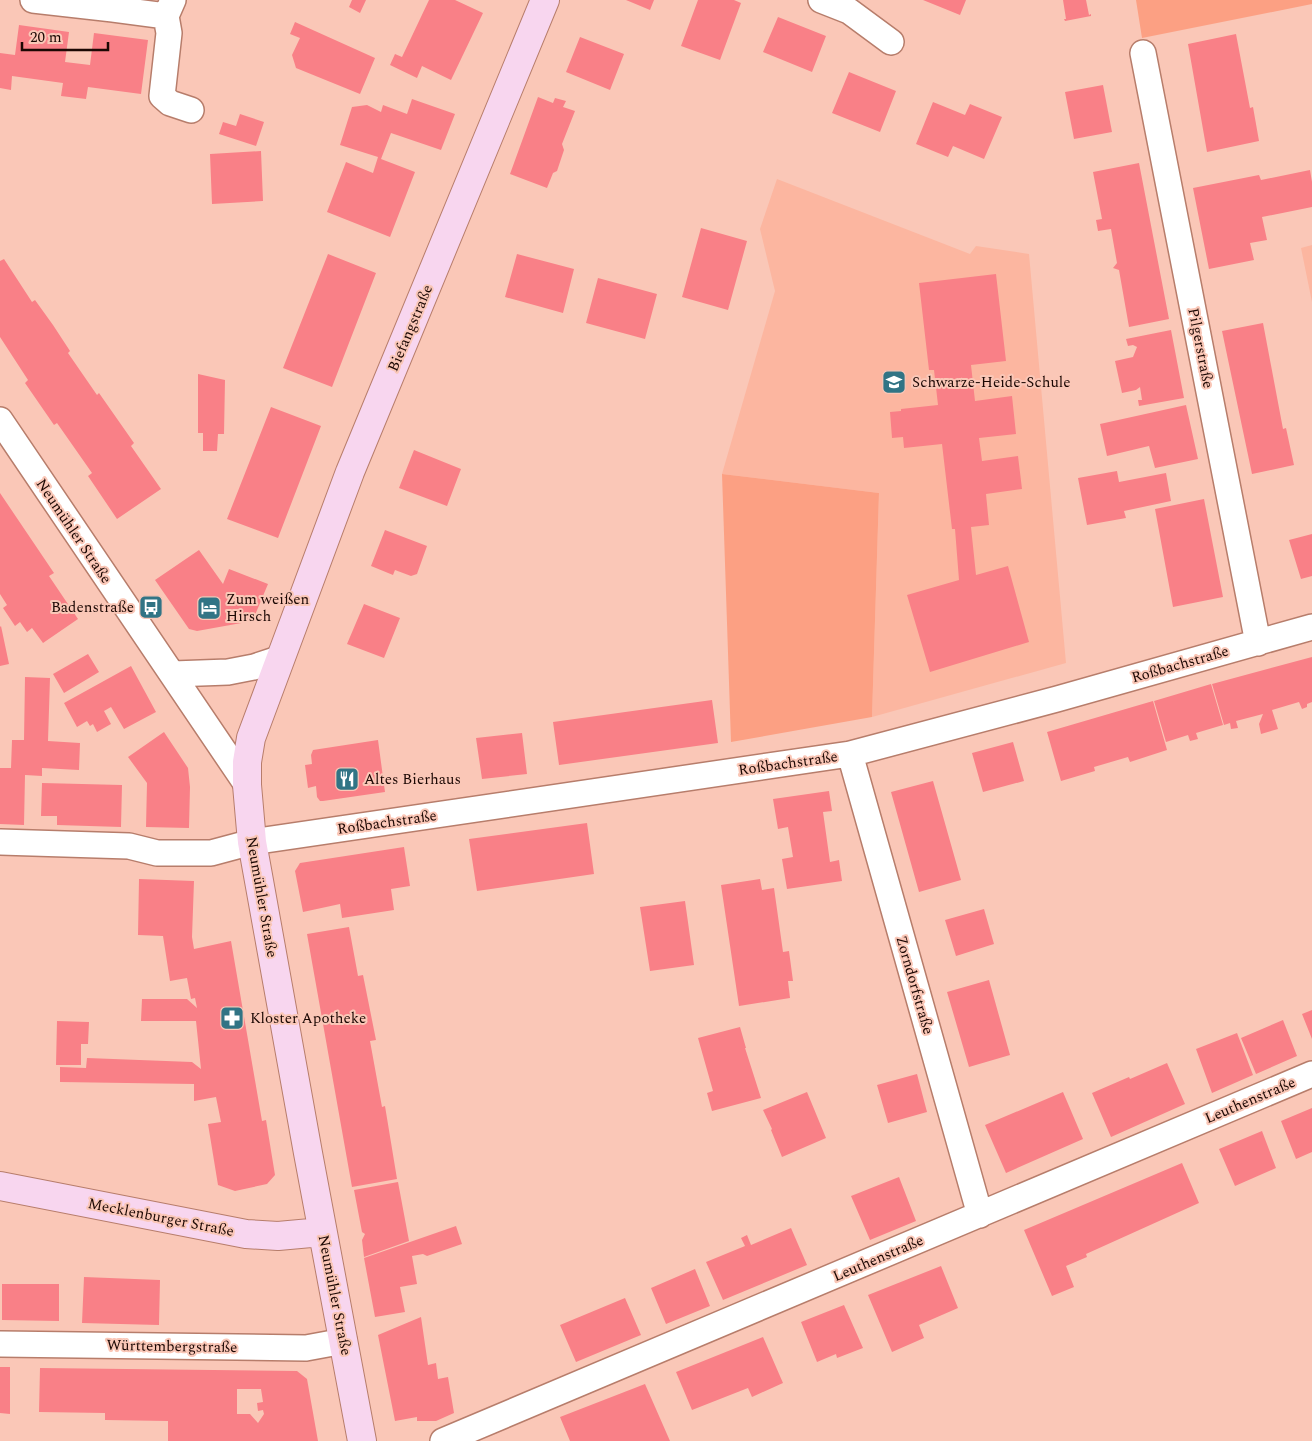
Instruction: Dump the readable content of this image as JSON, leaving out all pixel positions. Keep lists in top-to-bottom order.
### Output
{
  "streets": {
    "main road": ["Biefangstraße", "Neumühler Straße", "Mecklenburger Straße"],
    "street": [
      "Pilgerstraße",
      "Roßbachstraße",
      "Zorndorfstraße",
      "Leuthenstraße",
      "Württembergstraße"
    ]
  },
  "crossings": [
    ["Biefangstraße", "Neumühler Straße"],
    ["Pilgerstraße", "Roßbachstraße"],
    ["Neumühler Straße", "Roßbachstraße"],
    ["Neumühler Straße", "Mecklenburger Straße"],
    ["Neumühler Straße", "Württembergstraße"],
    ["Roßbachstraße", "Zorndorfstraße"],
    ["Zorndorfstraße", "Leuthenstraße"]
  ],
  "places": {
    "school or university": ["Schwarze-Heide-Schule"],
    "bus stop": ["Badenstraße"],
    "hotel": ["Zum weißen Hirsch"],
    "restaurant": ["Altes Bierhaus"],
    "pharmacy": ["Kloster Apotheke"]
  },
  "scale_bar": "20 m"
}
